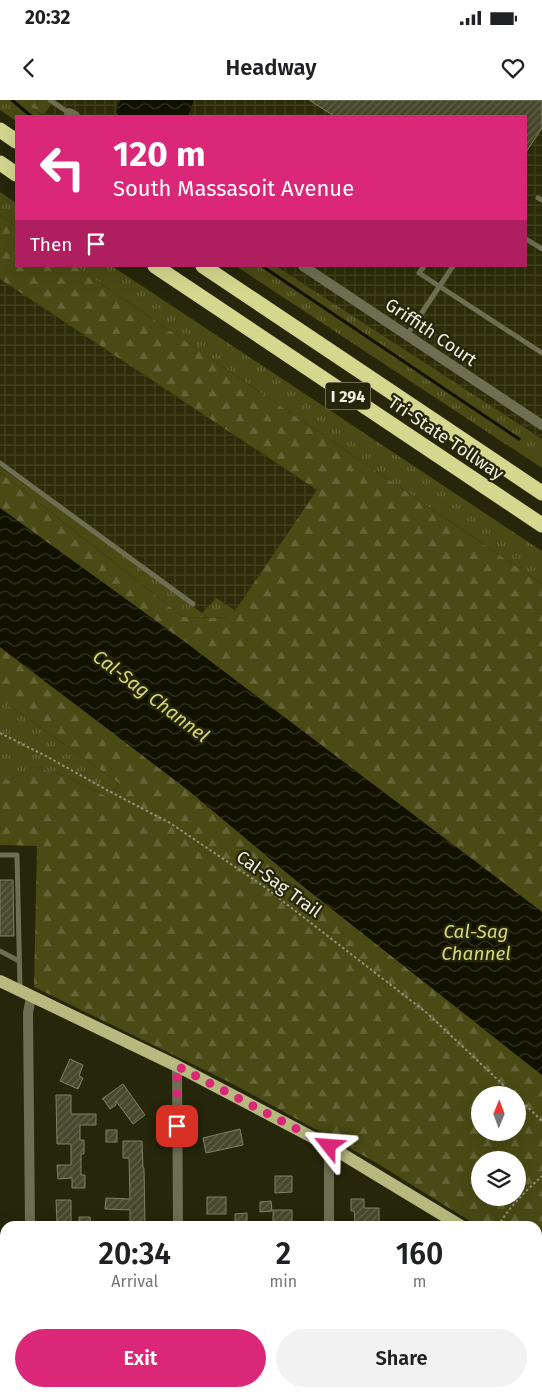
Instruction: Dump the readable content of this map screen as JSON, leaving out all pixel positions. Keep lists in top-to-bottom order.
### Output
{
  "streets": {
    "highway": ["I 294", "Tri-State Tollway"],
    "street": ["Griffith Court"],
    "path": ["Cal-Sag Trail"]
  },
  "water": ["Cal-Sag Channel"],
  "north": "top",
  "page": {
    "status": "20:32",
    "header": "Headway",
    "turn": ["120 m", "South Massasoit Avenue"],
    "then": "Then",
    "eta": [
      "20:34",
      "Arrival",
      "2",
      "min",
      "160",
      "m"
    ],
    "buttons": ["Exit", "Share"]
  }
}
